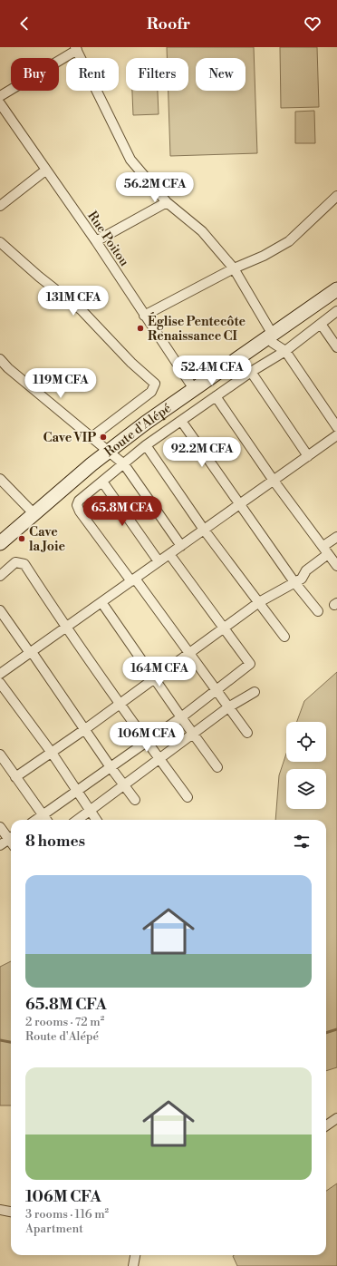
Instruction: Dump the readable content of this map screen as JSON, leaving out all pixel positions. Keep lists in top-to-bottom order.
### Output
{
  "streets": {
    "main road": ["Route d'Alépé"],
    "street": ["Rue Poitou"]
  },
  "crossings": [
    ["Rue Poitou", "Route d'Alépé"]
  ],
  "places": ["Église Pentecôte Renaissance CI", "Cave VIP", "Cave la Joie"],
  "page": {
    "header": "Roofr",
    "chip": [
      "Buy",
      "Rent",
      "Filters",
      "New"
    ],
    "price": [
      "56.2M CFA",
      "131M CFA",
      "52.4M CFA",
      "119M CFA",
      "92.2M CFA",
      "65.8M CFA",
      "164M CFA",
      "106M CFA"
    ],
    "heading": "8 homes",
    "list": [
      {
        "name": "65.8M CFA",
        "note": "2 rooms · 72 m² · Route d'Alépé"
      },
      {
        "name": "106M CFA",
        "note": "3 rooms · 116 m² · Apartment"
      }
    ]
  }
}
